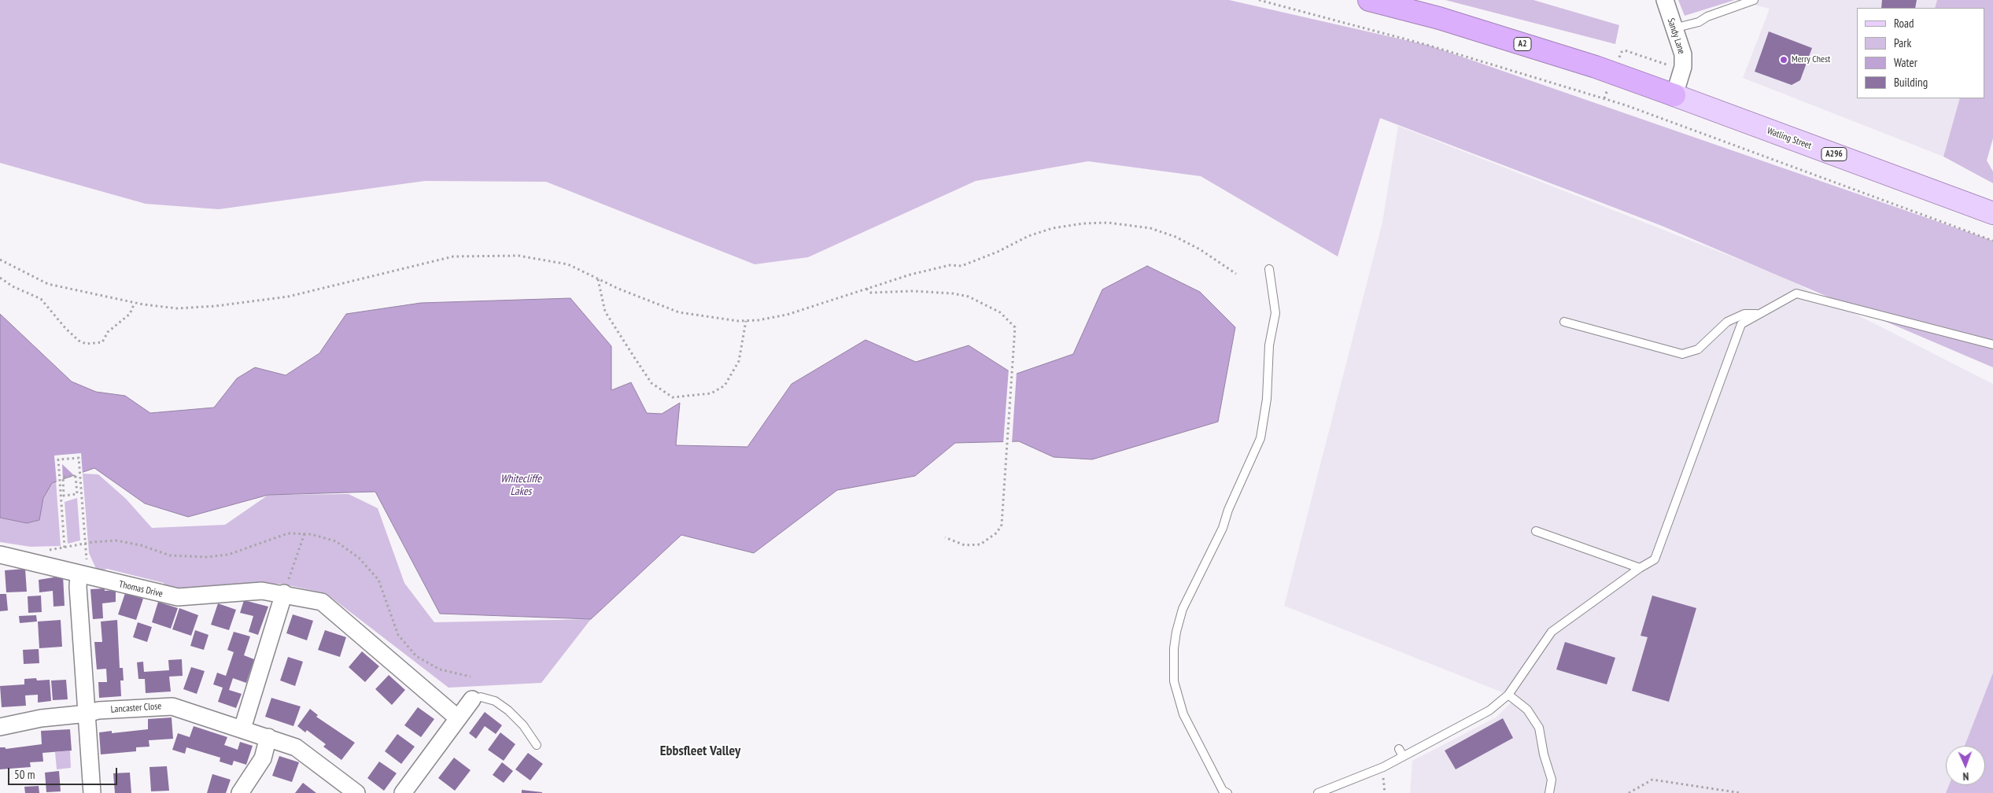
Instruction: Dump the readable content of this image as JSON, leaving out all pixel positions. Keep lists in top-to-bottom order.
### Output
{
  "streets": {
    "highway": ["A2"],
    "main road": ["Watling Street", "A296"],
    "street": ["Sandy Lane", "Thomas Drive", "Lancaster Close"]
  },
  "crossings": [
    ["Sandy Lane", "A2"],
    ["Sandy Lane", "Watling Street"],
    ["A2", "Watling Street"]
  ],
  "districts": ["Ebbsfleet Valley"],
  "water": ["Whitecliffe Lakes"],
  "places": ["Merry Chest"],
  "legend": [
    "Road",
    "Park",
    "Water",
    "Building"
  ],
  "scale_bar": "50 m",
  "north": "bottom"
}
